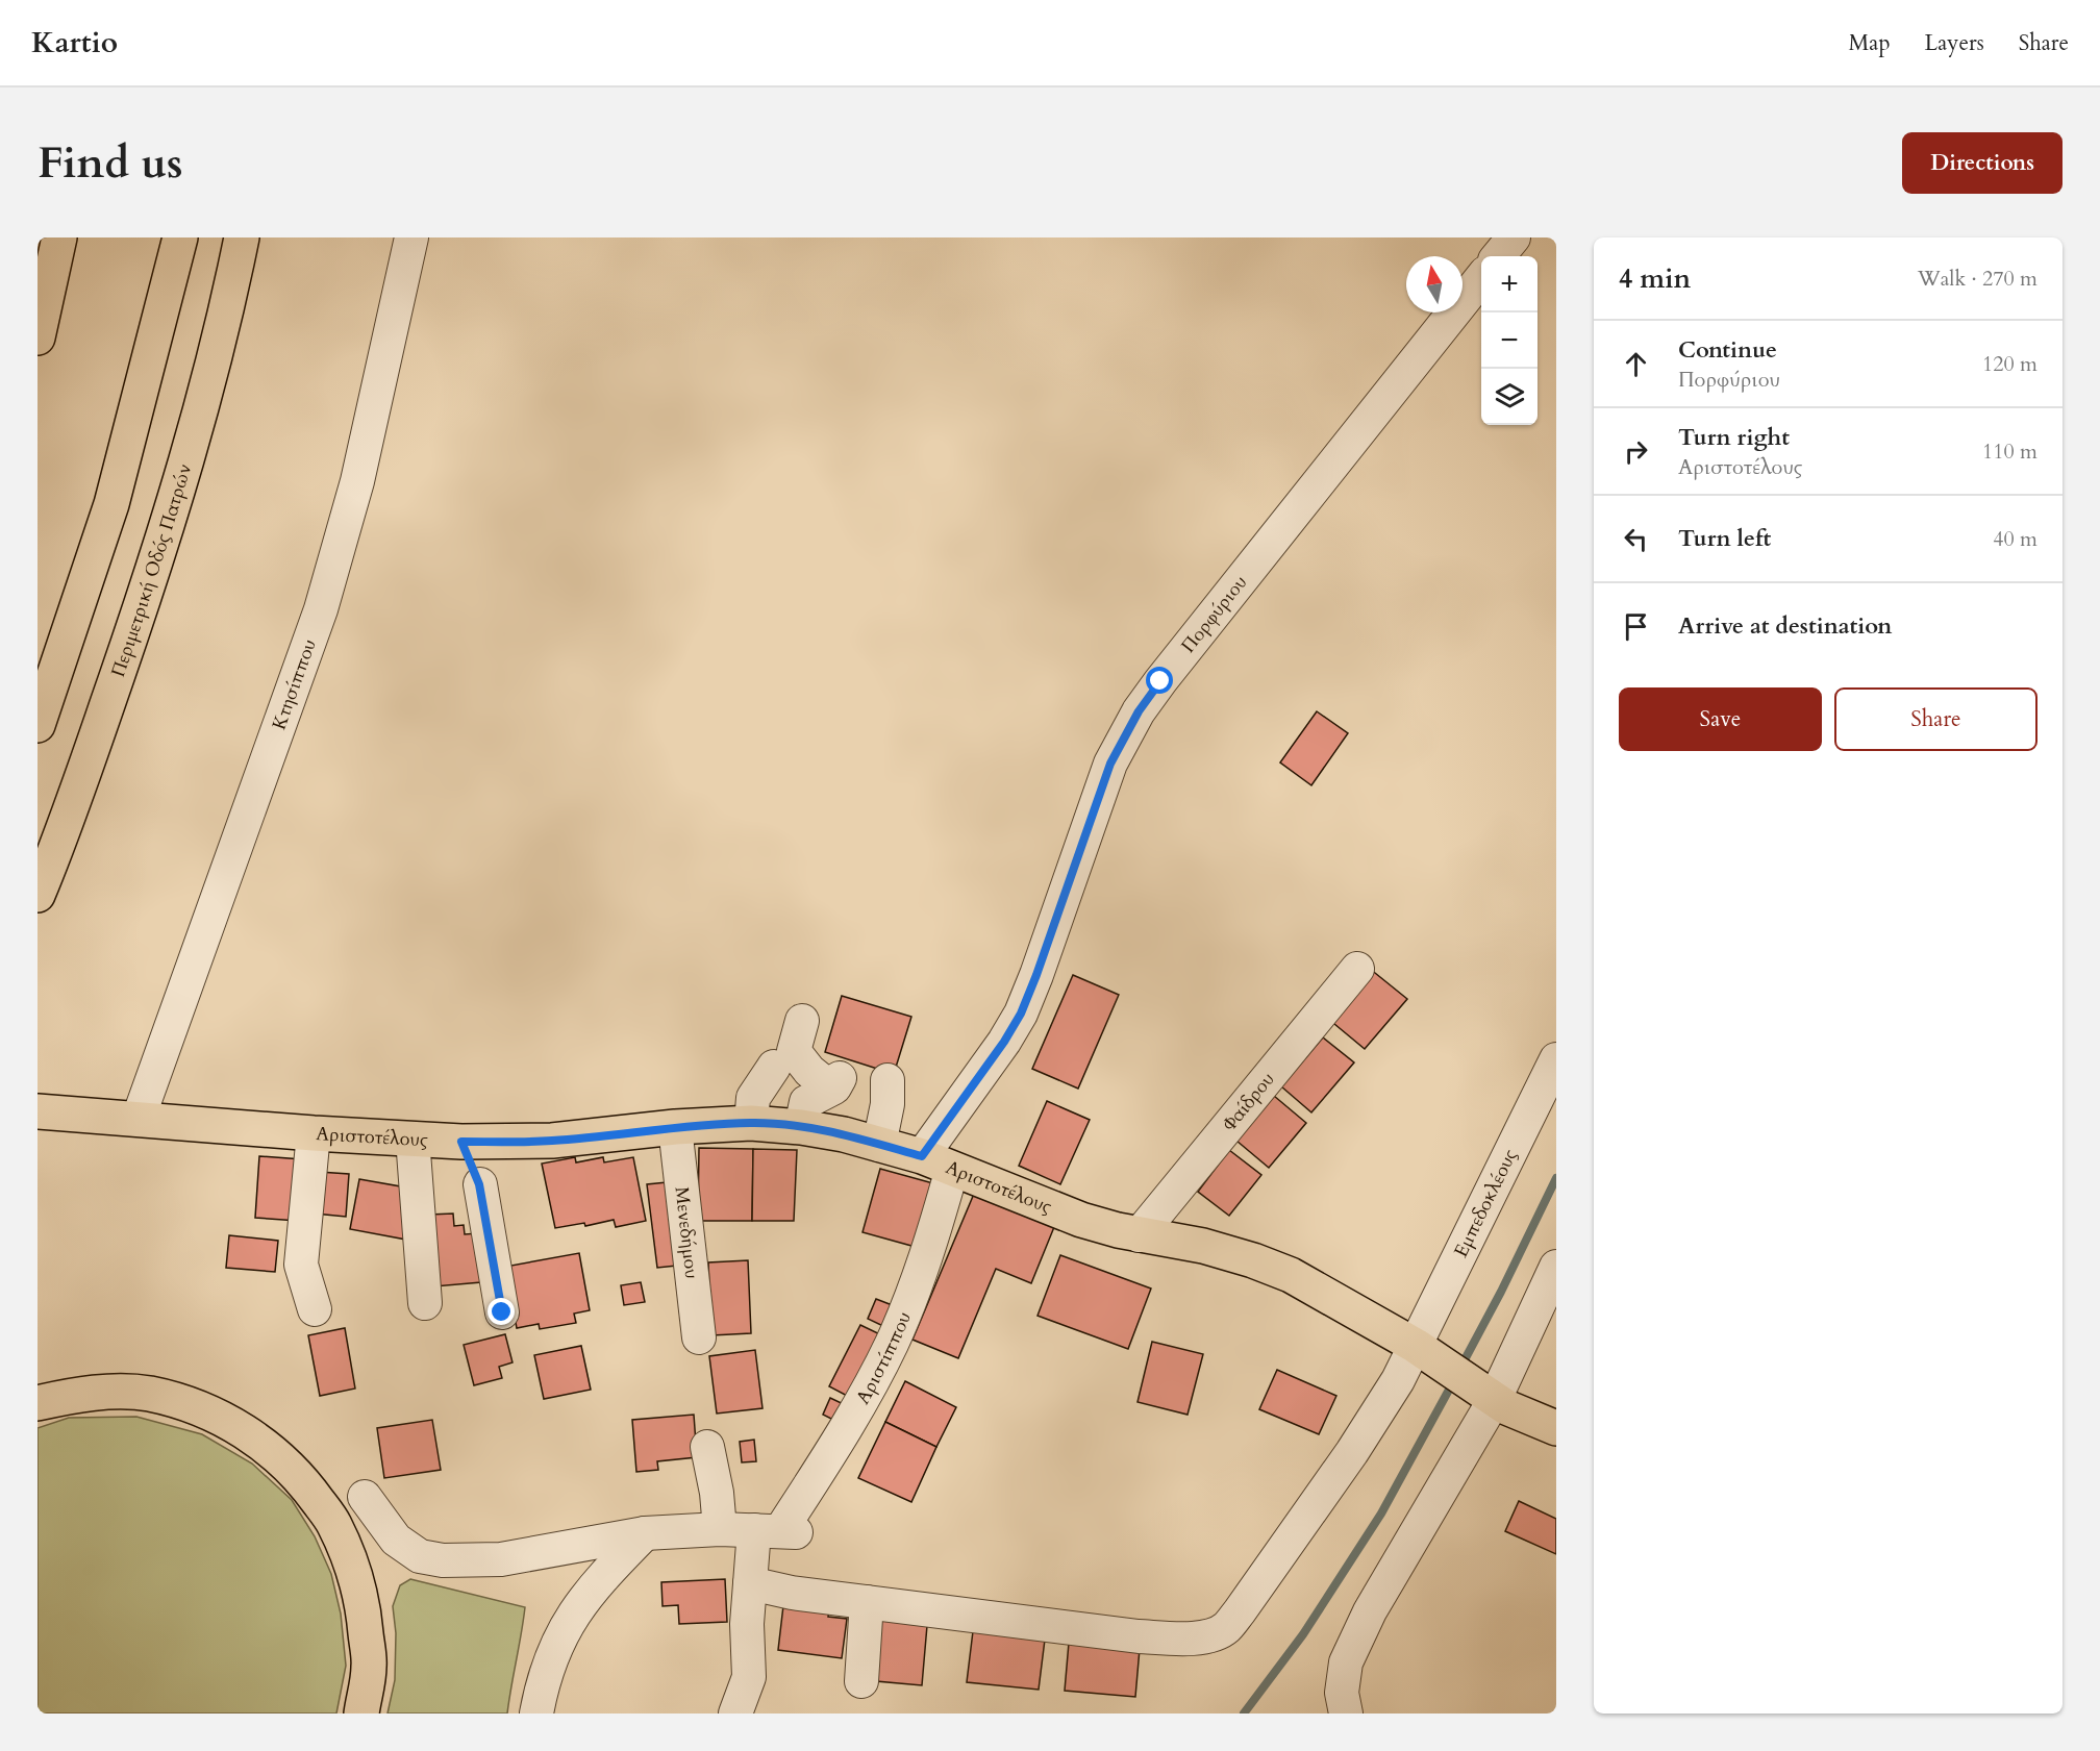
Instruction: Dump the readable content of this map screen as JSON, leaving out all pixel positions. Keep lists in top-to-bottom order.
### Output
{
  "streets": {
    "main road": ["Περιμετρική Οδός Πατρών", "Αριστοτέλους"],
    "street": [
      "Πορφύριου",
      "Κτησίππου",
      "Φαίδρου",
      "Εμπεδοκλέους",
      "Μενεδήμου",
      "Αριστίππου"
    ]
  },
  "crossings": [
    ["Πορφύριου", "Αριστοτέλους"],
    ["Πορφύριου", "Αριστίππου"],
    ["Κτησίππου", "Αριστοτέλους"],
    ["Φαίδρου", "Αριστοτέλους"],
    ["Αριστοτέλους", "Εμπεδοκλέους"],
    ["Αριστοτέλους", "Μενεδήμου"],
    ["Αριστοτέλους", "Αριστίππου"]
  ],
  "north": "top",
  "page": {
    "header": "Kartio",
    "nav": ["Map", "Layers", "Share"],
    "buttons": [
      "Directions",
      ["Save", "Share"]
    ],
    "title": "Find us",
    "heading": ["4 min", "Walk · 270 m"],
    "map_buttons": ["+", "−"],
    "list": [
      ["Continue", "Πορφύριου", "120 m"],
      ["Turn right", "Αριστοτέλους", "110 m"],
      ["Turn left", "40 m"],
      "Arrive at destination"
    ]
  }
}
